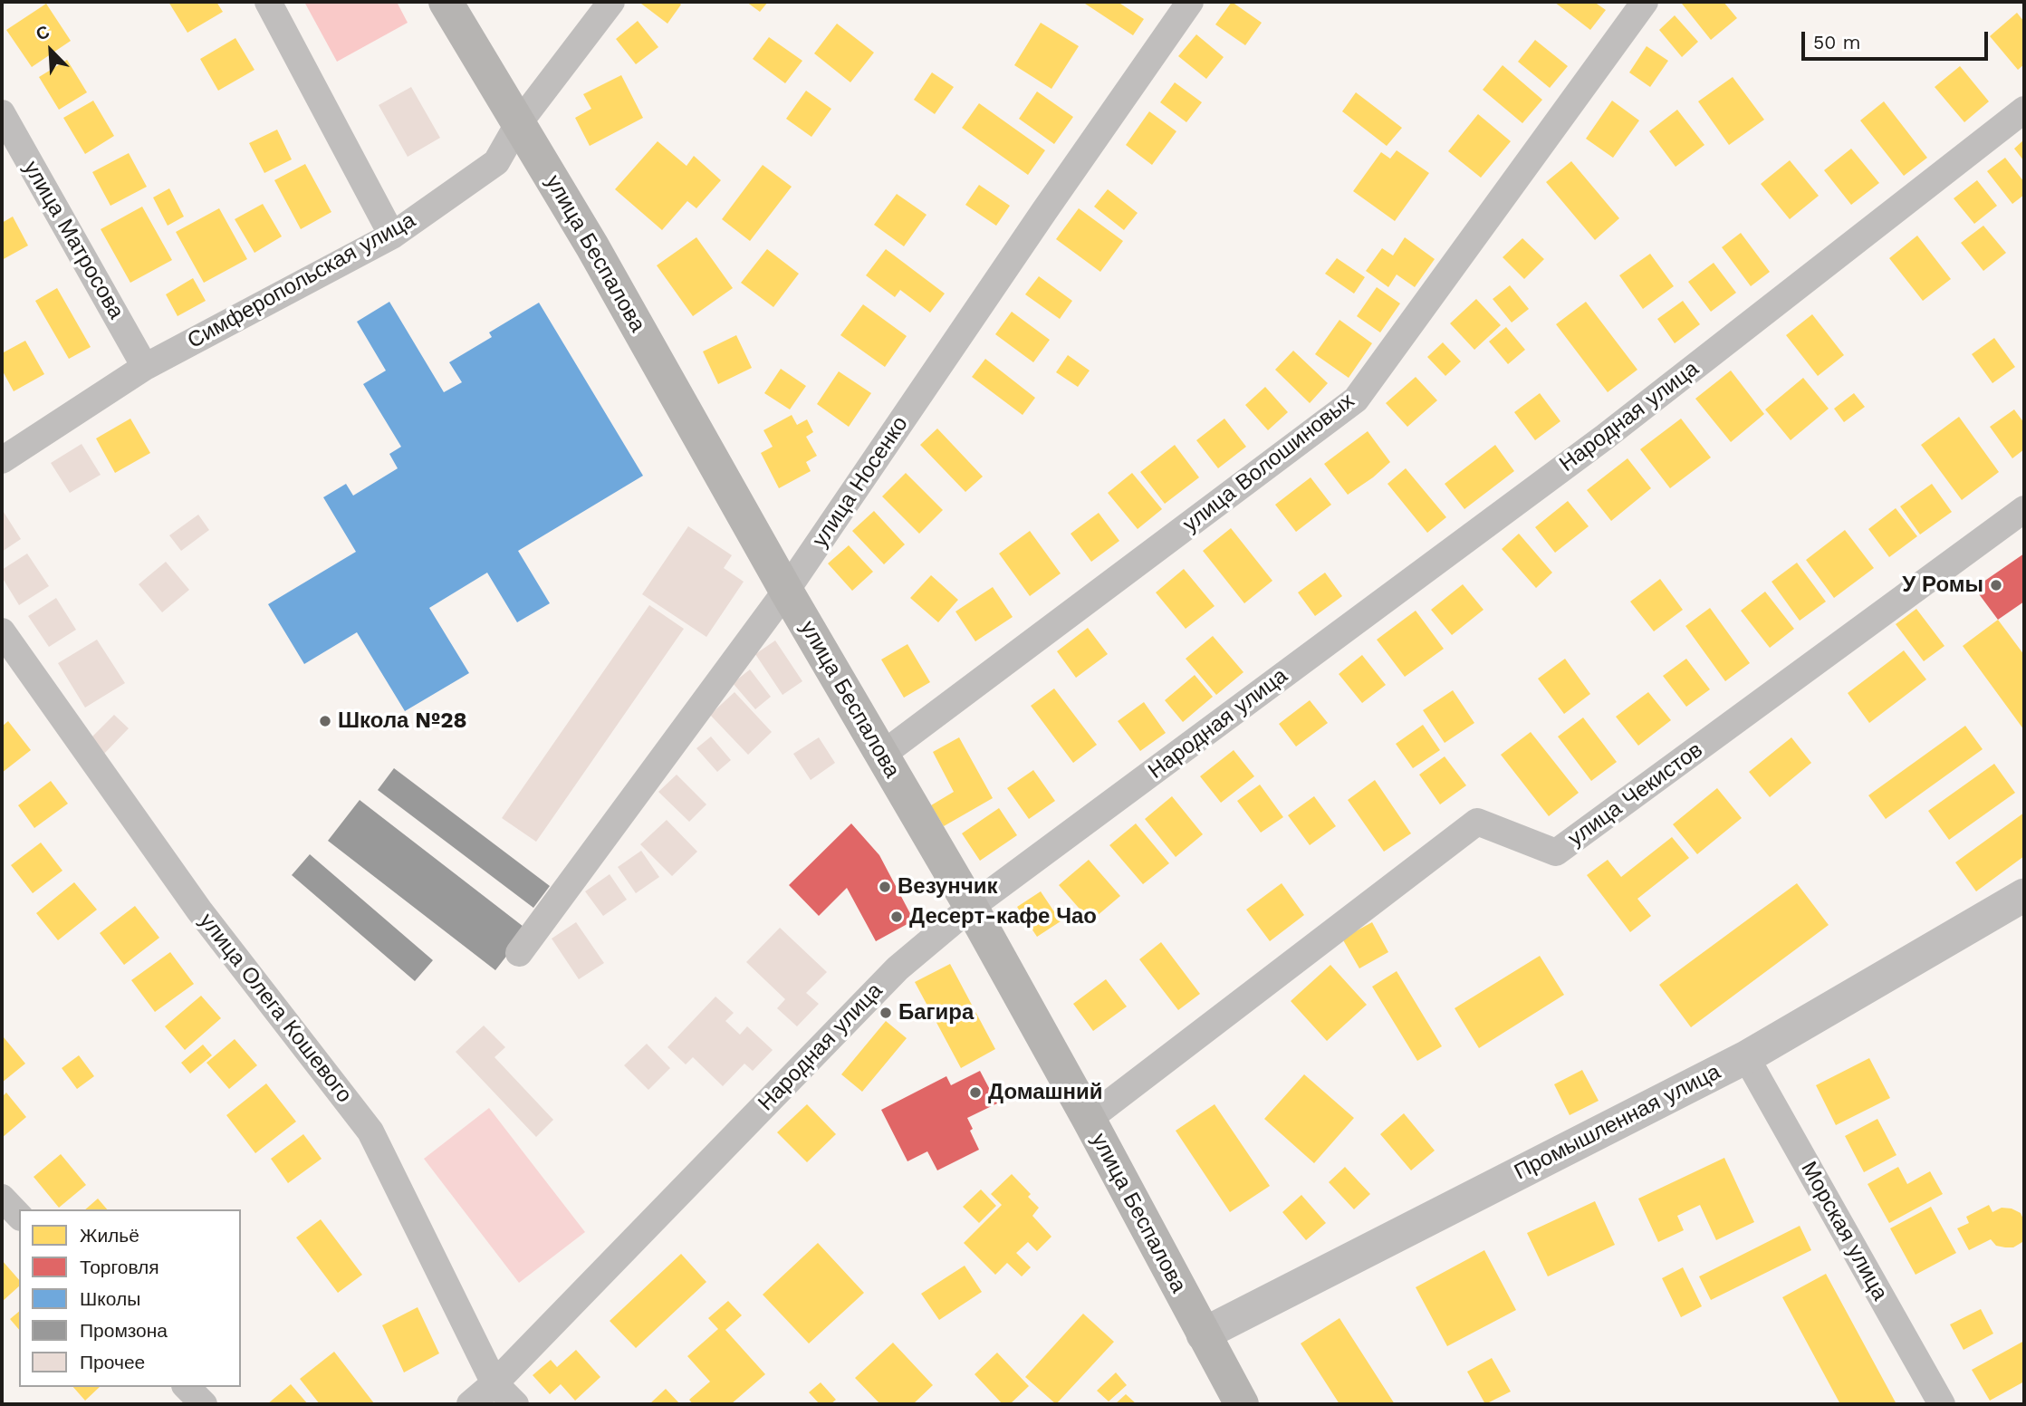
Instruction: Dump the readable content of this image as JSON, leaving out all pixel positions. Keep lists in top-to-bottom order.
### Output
{
  "streets": {
    "main road": ["улица Беспалова"],
    "street": [
      "улица Матросова",
      "Симферопольская улица",
      "Народная улица",
      "улица Волошиновых",
      "улица Носенко",
      "улица Чекистов",
      "улица Олега Кошевого",
      "Промышленная улица",
      "Морская улица"
    ]
  },
  "crossings": [
    ["улица Матросова", "Симферопольская улица"],
    ["улица Беспалова", "Симферопольская улица"],
    ["улица Беспалова", "Народная улица"],
    ["улица Беспалова", "улица Волошиновых"],
    ["улица Беспалова", "улица Носенко"],
    ["улица Беспалова", "улица Чекистов"],
    ["улица Беспалова", "Промышленная улица"],
    ["Народная улица", "улица Олега Кошевого"],
    ["Промышленная улица", "Морская улица"]
  ],
  "places": [
    "У Ромы",
    "Школа №28",
    "Везунчик",
    "Десерт-кафе Чао",
    "Багира",
    "Домашний"
  ],
  "legend": [
    "Жильё",
    "Торговля",
    "Школы",
    "Промзона",
    "Прочее"
  ],
  "scale_bar": "50 m",
  "north": "top left"
}
